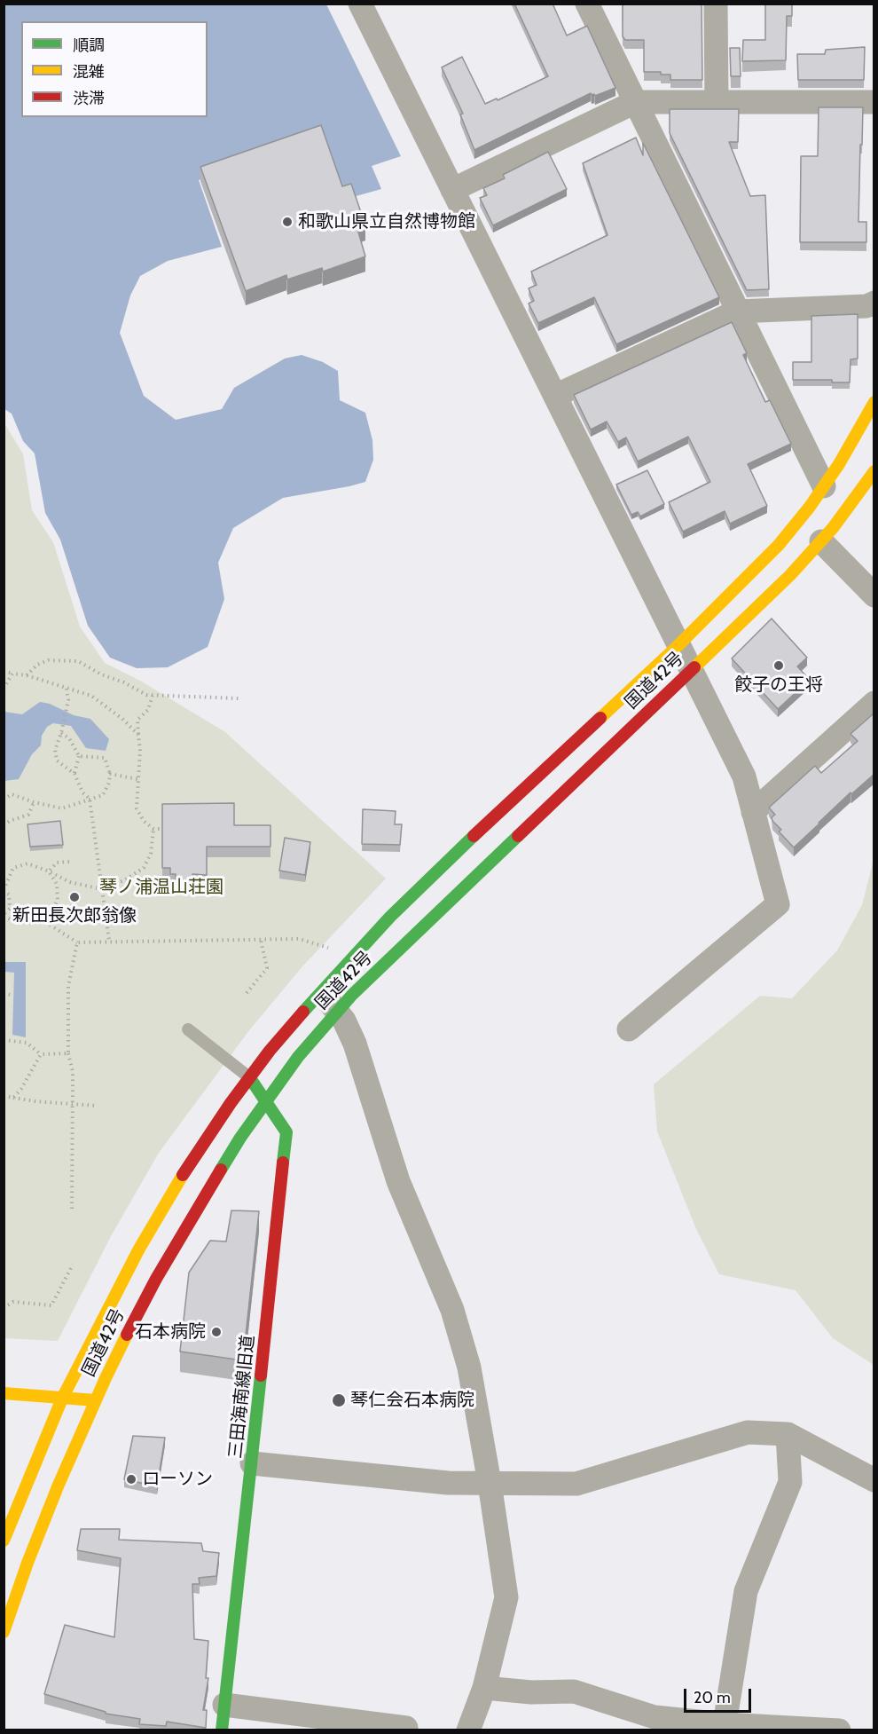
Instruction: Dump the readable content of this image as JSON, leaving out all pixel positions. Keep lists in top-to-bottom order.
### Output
{
  "streets": {
    "main road": ["国道42号", "三田海南線旧道"]
  },
  "crossings": [
    ["国道42号", "三田海南線旧道"]
  ],
  "parks": ["琴ノ浦温山荘園"],
  "places": [
    "和歌山県立自然博物館",
    "餃子の王将",
    "新田長次郎翁像",
    "石本病院",
    "琴仁会石本病院",
    "ローソン"
  ],
  "legend": ["順調", "混雑", "渋滞"],
  "scale_bar": "20 m"
}
